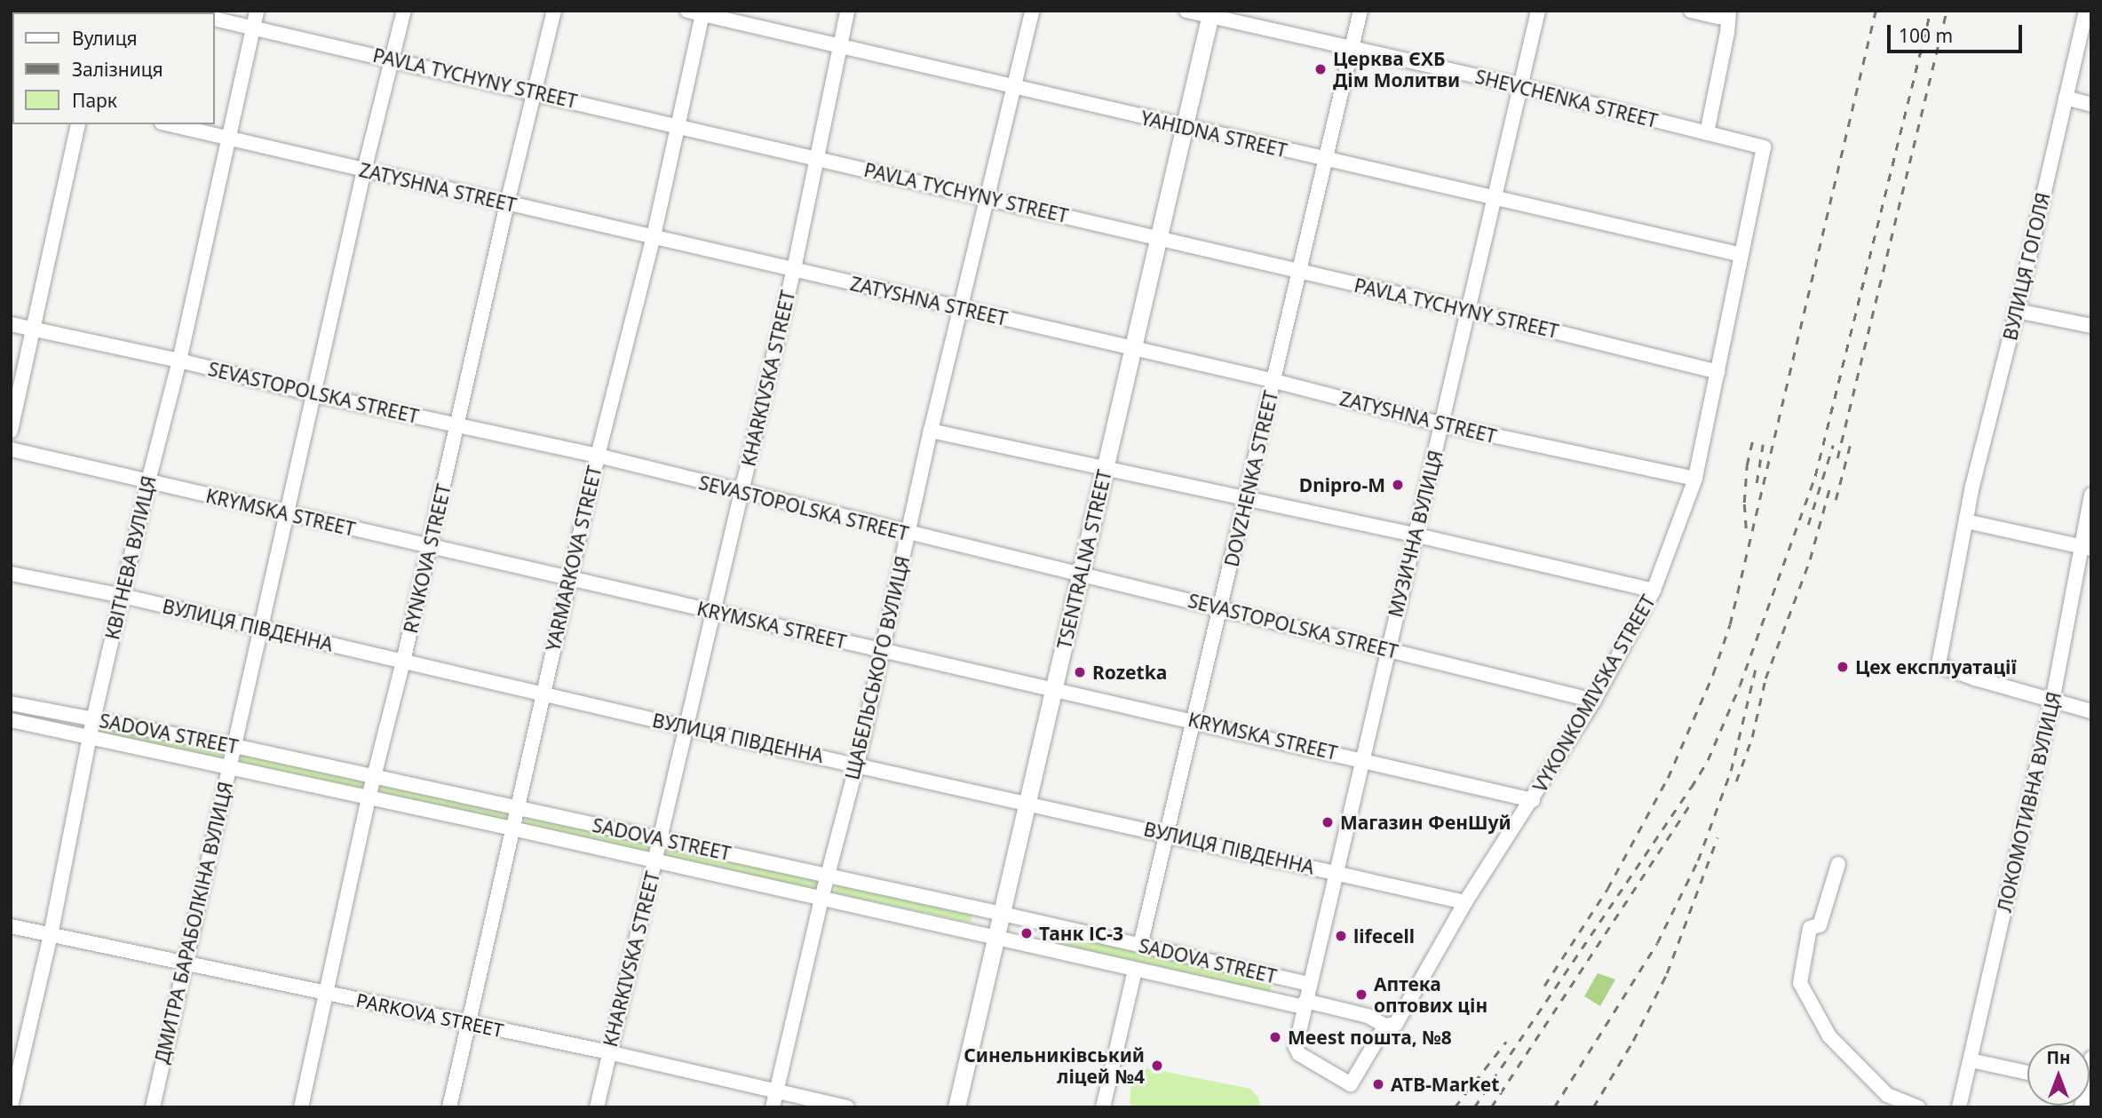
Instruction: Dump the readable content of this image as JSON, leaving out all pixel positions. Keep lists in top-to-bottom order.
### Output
{
  "streets": {
    "main road": ["TSENTRALNA STREET"],
    "street": [
      "PAVLA TYCHYNY STREET",
      "SHEVCHENKA STREET",
      "YAHIDNA STREET",
      "ZATYSHNA STREET",
      "ВУЛИЦЯ ГОГОЛЯ",
      "KHARKIVSKA STREET",
      "SEVASTOPOLSKA STREET",
      "DOVZHENKA STREET",
      "KRYMSKA STREET",
      "МУЗИЧНА ВУЛИЦЯ",
      "КВІТНЕВА ВУЛИЦЯ",
      "RYNKOVA STREET",
      "YARMARKOVA STREET",
      "ВУЛИЦЯ ПІВДЕННА",
      "ЩАБЕЛЬСЬКОГО ВУЛИЦЯ",
      "VYKONKOMIVSKA STREET",
      "SADOVA STREET",
      "ЛОКОМОТИВНА ВУЛИЦЯ",
      "ДМИТРА БАРАБОЛКІНА ВУЛИЦЯ",
      "PARKOVA STREET"
    ]
  },
  "crossings": [
    ["PAVLA TYCHYNY STREET", "KHARKIVSKA STREET"],
    ["PAVLA TYCHYNY STREET", "DOVZHENKA STREET"],
    ["PAVLA TYCHYNY STREET", "МУЗИЧНА ВУЛИЦЯ"],
    ["PAVLA TYCHYNY STREET", "КВІТНЕВА ВУЛИЦЯ"],
    ["PAVLA TYCHYNY STREET", "RYNKOVA STREET"],
    ["PAVLA TYCHYNY STREET", "YARMARKOVA STREET"],
    ["PAVLA TYCHYNY STREET", "TSENTRALNA STREET"],
    ["PAVLA TYCHYNY STREET", "ЩАБЕЛЬСЬКОГО ВУЛИЦЯ"],
    ["PAVLA TYCHYNY STREET", "VYKONKOMIVSKA STREET"],
    ["PAVLA TYCHYNY STREET", "ДМИТРА БАРАБОЛКІНА ВУЛИЦЯ"],
    ["SHEVCHENKA STREET", "DOVZHENKA STREET"],
    ["SHEVCHENKA STREET", "МУЗИЧНА ВУЛИЦЯ"],
    ["SHEVCHENKA STREET", "TSENTRALNA STREET"],
    ["SHEVCHENKA STREET", "VYKONKOMIVSKA STREET"],
    ["YAHIDNA STREET", "KHARKIVSKA STREET"],
    ["YAHIDNA STREET", "DOVZHENKA STREET"],
    ["YAHIDNA STREET", "МУЗИЧНА ВУЛИЦЯ"],
    ["YAHIDNA STREET", "YARMARKOVA STREET"],
    ["YAHIDNA STREET", "TSENTRALNA STREET"],
    ["YAHIDNA STREET", "ЩАБЕЛЬСЬКОГО ВУЛИЦЯ"],
    ["YAHIDNA STREET", "VYKONKOMIVSKA STREET"],
    ["ZATYSHNA STREET", "KHARKIVSKA STREET"],
    ["ZATYSHNA STREET", "DOVZHENKA STREET"],
    ["ZATYSHNA STREET", "МУЗИЧНА ВУЛИЦЯ"],
    ["ZATYSHNA STREET", "КВІТНЕВА ВУЛИЦЯ"],
    ["ZATYSHNA STREET", "RYNKOVA STREET"],
    ["ZATYSHNA STREET", "YARMARKOVA STREET"],
    ["ZATYSHNA STREET", "TSENTRALNA STREET"],
    ["ZATYSHNA STREET", "ЩАБЕЛЬСЬКОГО ВУЛИЦЯ"],
    ["ZATYSHNA STREET", "VYKONKOMIVSKA STREET"],
    ["ZATYSHNA STREET", "ДМИТРА БАРАБОЛКІНА ВУЛИЦЯ"],
    ["ВУЛИЦЯ ГОГОЛЯ", "ЛОКОМОТИВНА ВУЛИЦЯ"],
    ["KHARKIVSKA STREET", "SEVASTOPOLSKA STREET"],
    ["KHARKIVSKA STREET", "KRYMSKA STREET"],
    ["KHARKIVSKA STREET", "ВУЛИЦЯ ПІВДЕННА"],
    ["KHARKIVSKA STREET", "SADOVA STREET"],
    ["KHARKIVSKA STREET", "PARKOVA STREET"],
    ["SEVASTOPOLSKA STREET", "DOVZHENKA STREET"],
    ["SEVASTOPOLSKA STREET", "МУЗИЧНА ВУЛИЦЯ"],
    ["SEVASTOPOLSKA STREET", "КВІТНЕВА ВУЛИЦЯ"],
    ["SEVASTOPOLSKA STREET", "RYNKOVA STREET"],
    ["SEVASTOPOLSKA STREET", "YARMARKOVA STREET"],
    ["SEVASTOPOLSKA STREET", "TSENTRALNA STREET"],
    ["SEVASTOPOLSKA STREET", "ЩАБЕЛЬСЬКОГО ВУЛИЦЯ"],
    ["SEVASTOPOLSKA STREET", "VYKONKOMIVSKA STREET"],
    ["SEVASTOPOLSKA STREET", "ДМИТРА БАРАБОЛКІНА ВУЛИЦЯ"],
    ["DOVZHENKA STREET", "KRYMSKA STREET"],
    ["DOVZHENKA STREET", "ВУЛИЦЯ ПІВДЕННА"],
    ["DOVZHENKA STREET", "SADOVA STREET"],
    ["KRYMSKA STREET", "МУЗИЧНА ВУЛИЦЯ"],
    ["KRYMSKA STREET", "КВІТНЕВА ВУЛИЦЯ"],
    ["KRYMSKA STREET", "RYNKOVA STREET"],
    ["KRYMSKA STREET", "YARMARKOVA STREET"],
    ["KRYMSKA STREET", "TSENTRALNA STREET"],
    ["KRYMSKA STREET", "ЩАБЕЛЬСЬКОГО ВУЛИЦЯ"],
    ["KRYMSKA STREET", "VYKONKOMIVSKA STREET"],
    ["KRYMSKA STREET", "ДМИТРА БАРАБОЛКІНА ВУЛИЦЯ"],
    ["МУЗИЧНА ВУЛИЦЯ", "ВУЛИЦЯ ПІВДЕННА"],
    ["МУЗИЧНА ВУЛИЦЯ", "VYKONKOMIVSKA STREET"],
    ["МУЗИЧНА ВУЛИЦЯ", "SADOVA STREET"],
    ["КВІТНЕВА ВУЛИЦЯ", "ВУЛИЦЯ ПІВДЕННА"],
    ["КВІТНЕВА ВУЛИЦЯ", "SADOVA STREET"],
    ["КВІТНЕВА ВУЛИЦЯ", "PARKOVA STREET"],
    ["RYNKOVA STREET", "ВУЛИЦЯ ПІВДЕННА"],
    ["RYNKOVA STREET", "SADOVA STREET"],
    ["RYNKOVA STREET", "PARKOVA STREET"],
    ["YARMARKOVA STREET", "ВУЛИЦЯ ПІВДЕННА"],
    ["YARMARKOVA STREET", "SADOVA STREET"],
    ["YARMARKOVA STREET", "PARKOVA STREET"],
    ["TSENTRALNA STREET", "ВУЛИЦЯ ПІВДЕННА"],
    ["TSENTRALNA STREET", "SADOVA STREET"],
    ["ВУЛИЦЯ ПІВДЕННА", "ЩАБЕЛЬСЬКОГО ВУЛИЦЯ"],
    ["ВУЛИЦЯ ПІВДЕННА", "VYKONKOMIVSKA STREET"],
    ["ВУЛИЦЯ ПІВДЕННА", "ДМИТРА БАРАБОЛКІНА ВУЛИЦЯ"],
    ["ЩАБЕЛЬСЬКОГО ВУЛИЦЯ", "SADOVA STREET"],
    ["ЩАБЕЛЬСЬКОГО ВУЛИЦЯ", "PARKOVA STREET"],
    ["VYKONKOMIVSKA STREET", "SADOVA STREET"],
    ["SADOVA STREET", "ДМИТРА БАРАБОЛКІНА ВУЛИЦЯ"],
    ["ДМИТРА БАРАБОЛКІНА ВУЛИЦЯ", "PARKOVA STREET"]
  ],
  "places": [
    "Церква ЄХБ Дім Молитви",
    "Dnipro-M",
    "Цех експлуатації",
    "Rozetka",
    "Магазин ФенШуй",
    "Танк ІС-3",
    "lifecell",
    "Аптека оптових цін",
    "Meest пошта, №8",
    "Синельниківський ліцей №4",
    "ATB-Market"
  ],
  "legend": ["Вулиця", "Залізниця", "Парк"],
  "scale_bar": "100 m",
  "north": "top"
}
